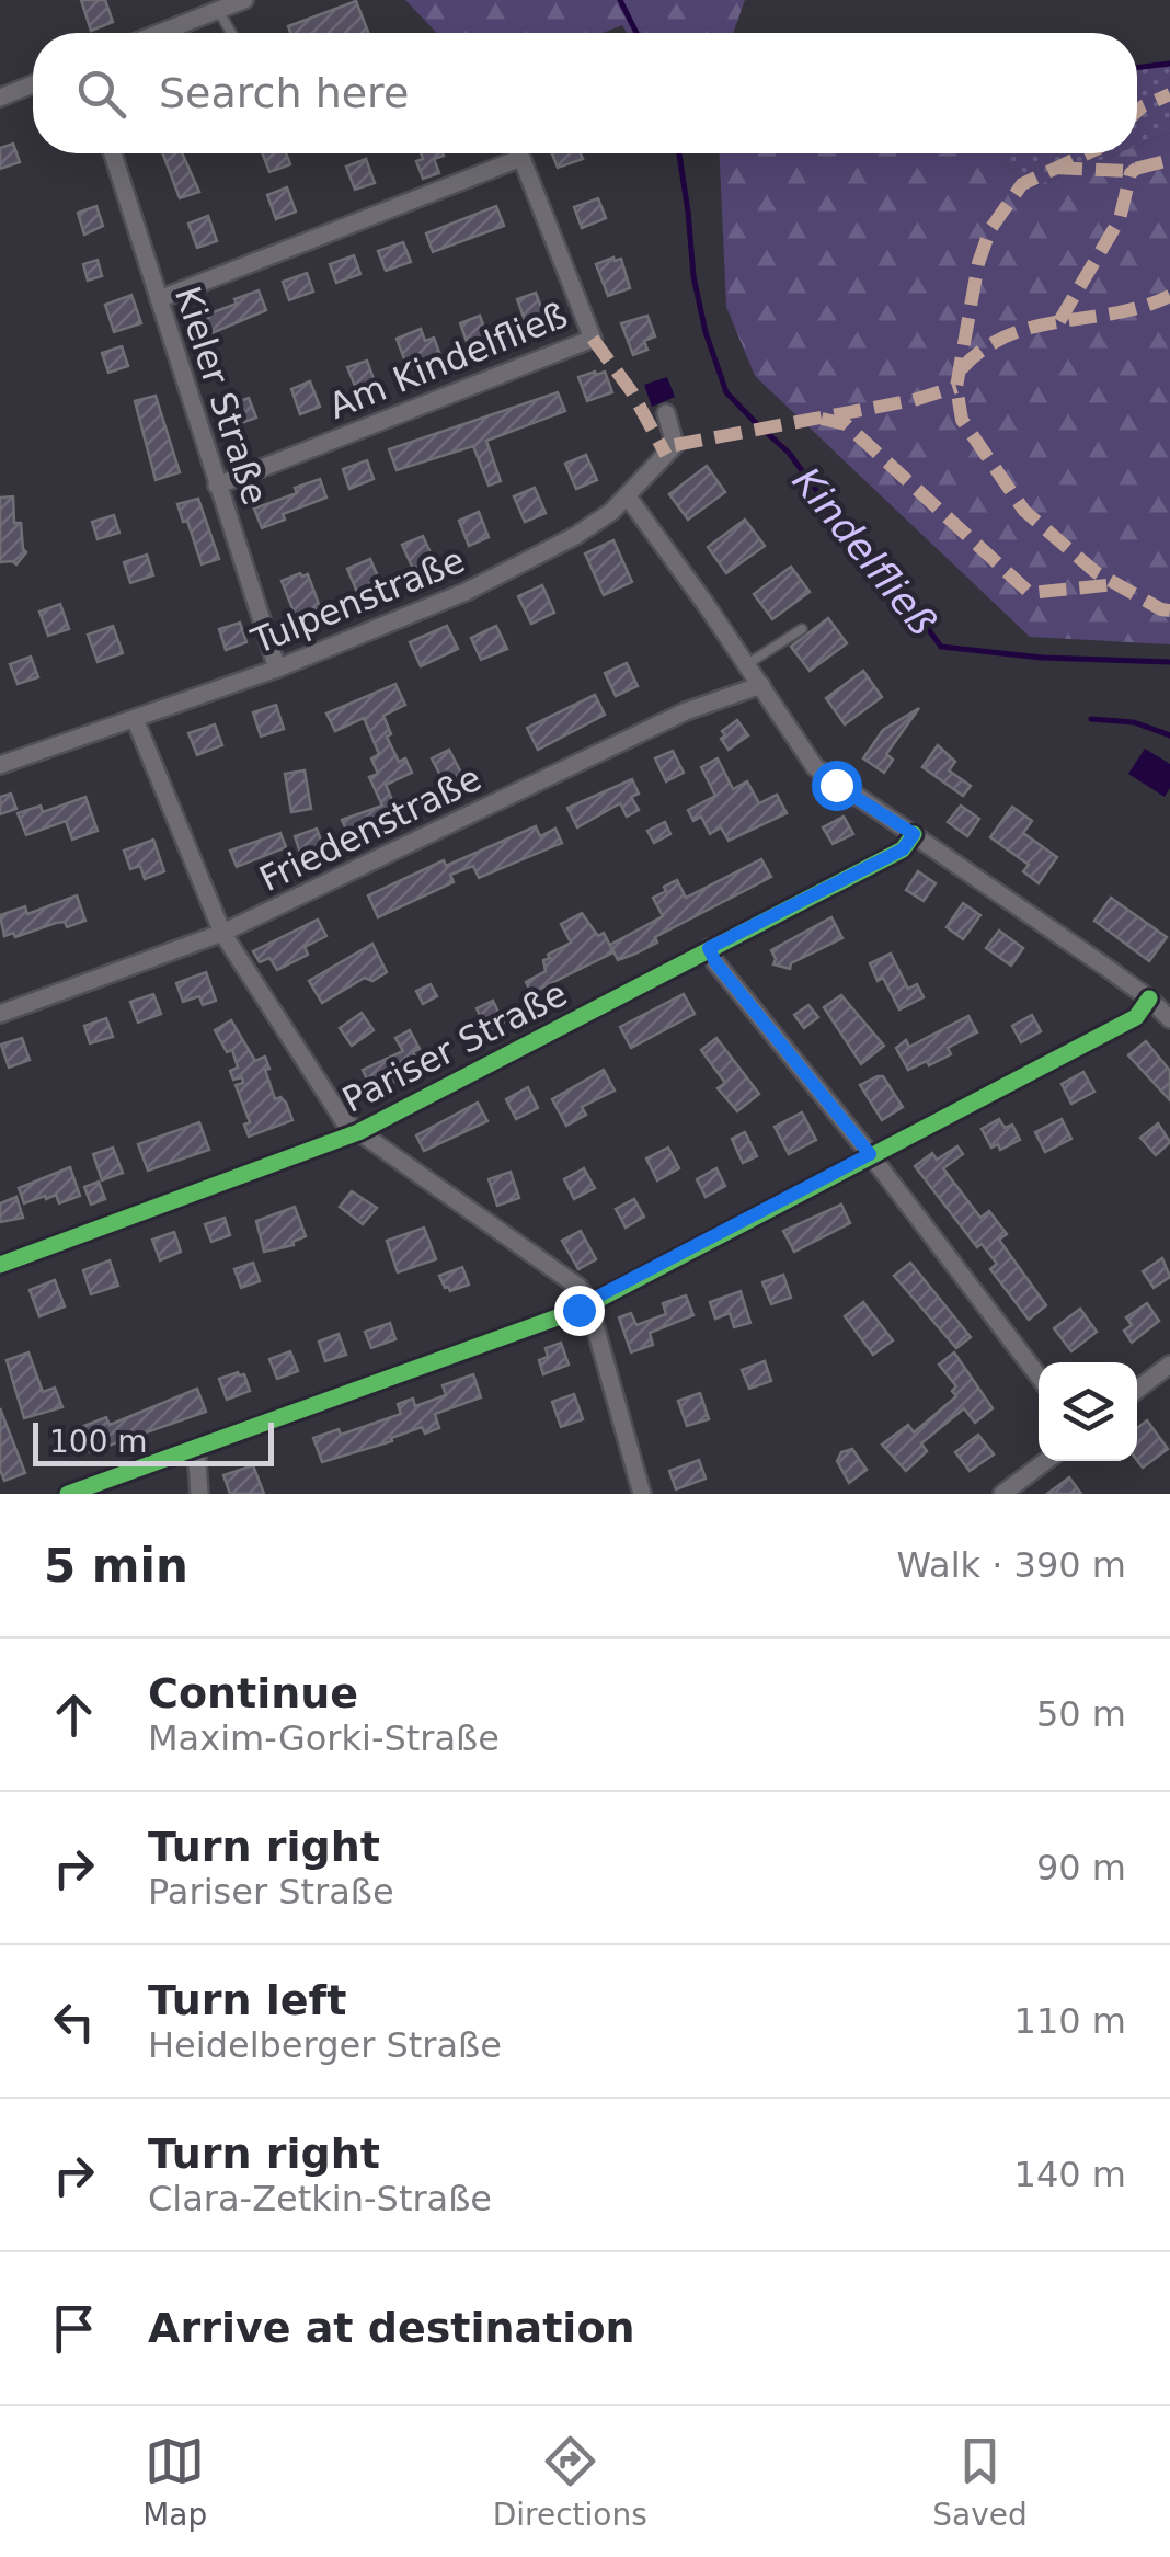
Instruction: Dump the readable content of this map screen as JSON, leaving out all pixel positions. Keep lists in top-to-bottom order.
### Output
{
  "streets": {
    "street": [
      "Am Kindelfließ",
      "Kieler Straße",
      "Tulpenstraße",
      "Friedenstraße",
      "Pariser Straße"
    ]
  },
  "crossings": [
    ["Am Kindelfließ", "Kieler Straße"],
    ["Kieler Straße", "Tulpenstraße"]
  ],
  "water": ["Kindelfließ"],
  "scale_bar": "100 m",
  "page": {
    "search": "Search here",
    "scale": "100 m",
    "heading": ["5 min", "Walk · 390 m"],
    "list": [
      ["Continue", "Maxim-Gorki-Straße", "50 m"],
      ["Turn right", "Pariser Straße", "90 m"],
      ["Turn left", "Heidelberger Straße", "110 m"],
      ["Turn right", "Clara-Zetkin-Straße", "140 m"],
      "Arrive at destination"
    ],
    "nav": ["Map", "Directions", "Saved"]
  }
}
